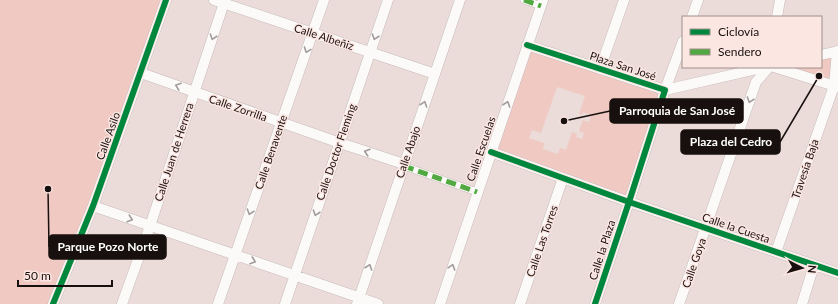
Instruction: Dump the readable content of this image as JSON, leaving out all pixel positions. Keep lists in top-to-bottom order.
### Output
{
  "streets": {
    "street": [
      "Calle Albeñiz",
      "Plaza San José",
      "Calle Zorrilla",
      "Calle Asilo",
      "Calle Escuelas",
      "Calle Juan de Herrera",
      "Calle Benavente",
      "Calle Doctor Fleming",
      "Calle Abajo",
      "Travesía Baja",
      "Calle la Cuesta",
      "Calle Las Torres",
      "Calle la Plaza",
      "Calle Goya"
    ]
  },
  "crossings": [
    ["Calle Albeñiz", "Calle Juan de Herrera"],
    ["Calle Albeñiz", "Calle Benavente"],
    ["Calle Albeñiz", "Calle Doctor Fleming"],
    ["Calle Albeñiz", "Calle Abajo"],
    ["Plaza San José", "Calle Escuelas"],
    ["Plaza San José", "Calle la Cuesta"],
    ["Plaza San José", "Calle la Plaza"],
    ["Calle Zorrilla", "Calle Asilo"],
    ["Calle Zorrilla", "Calle Juan de Herrera"],
    ["Calle Zorrilla", "Calle Benavente"],
    ["Calle Zorrilla", "Calle Doctor Fleming"],
    ["Calle Zorrilla", "Calle Abajo"],
    ["Travesía Baja", "Calle la Cuesta"],
    ["Calle la Cuesta", "Calle la Plaza"],
    ["Calle la Cuesta", "Calle Goya"]
  ],
  "one_way": [
    "Calle Zorrilla",
    "Calle Escuelas",
    "Calle Benavente",
    "Calle Doctor Fleming",
    "Calle Abajo",
    "Calle Goya"
  ],
  "places": ["Plaza del Cedro", "Parroquia de San José", "Parque Pozo Norte"],
  "legend": ["Ciclovía", "Sendero"],
  "scale_bar": "50 m",
  "north": "right"
}
